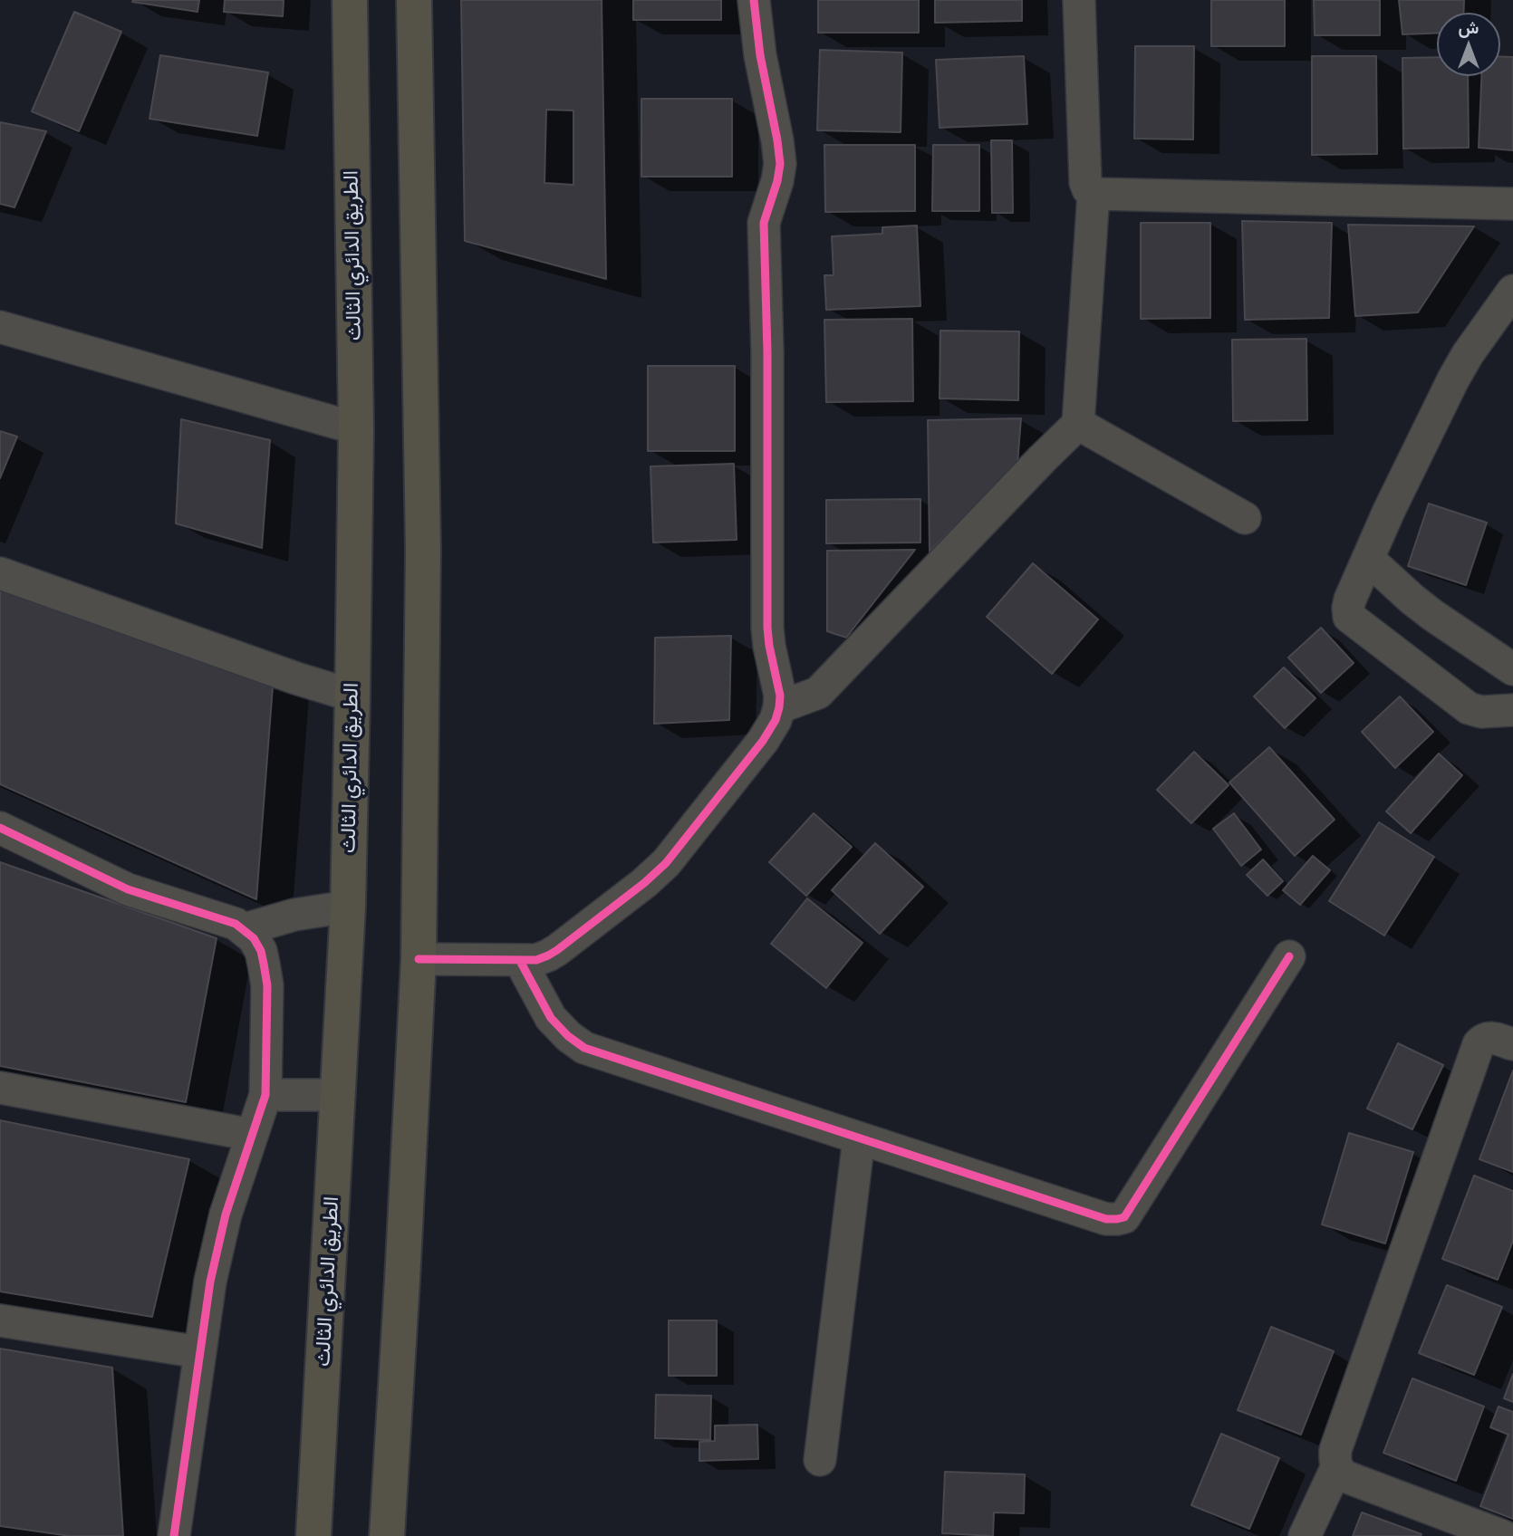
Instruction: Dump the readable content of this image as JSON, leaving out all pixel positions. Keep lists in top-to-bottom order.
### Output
{
  "streets": {
    "highway": ["الطريق الدائري الثالث"]
  },
  "north": "top"
}
